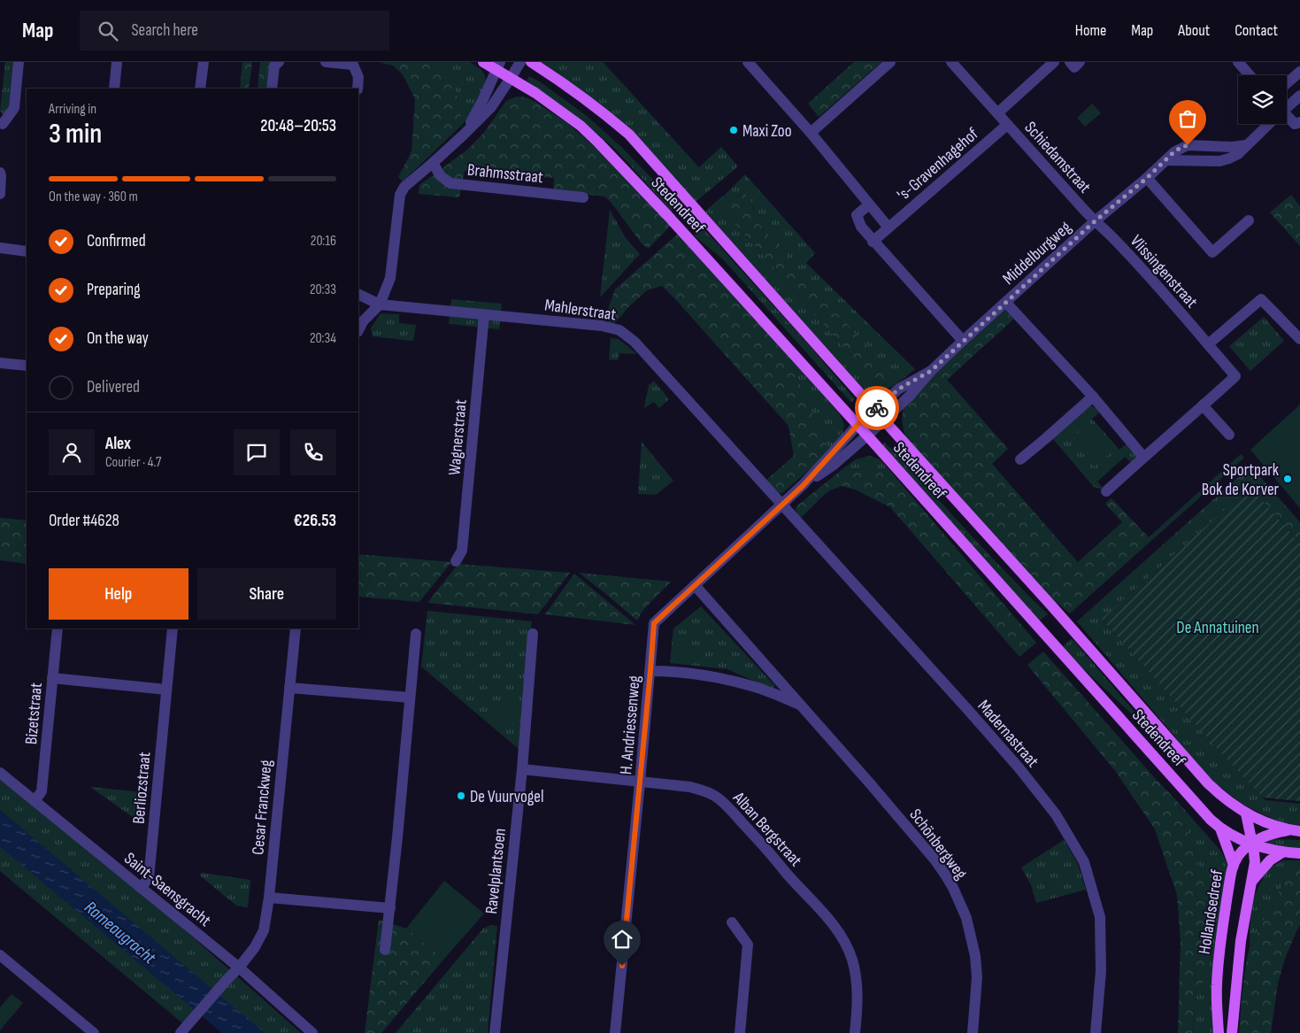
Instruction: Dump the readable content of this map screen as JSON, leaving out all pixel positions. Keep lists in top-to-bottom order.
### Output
{
  "streets": {
    "main road": ["Stedendreef", "Hollandsedreef"],
    "street": [
      "Schiedamstraat",
      "'s-Gravenhagehof",
      "Brahmsstraat",
      "Middelburgweg",
      "Vlissingenstraat",
      "Mahlerstraat",
      "Wagnerstraat",
      "Bizetstraat",
      "H. Andriessenweg",
      "Madernastraat",
      "Berliozstraat",
      "Cesar Franckweg",
      "Alban Bergstraat",
      "Schönbergweg",
      "Ravelplantsoen",
      "Saint-Saensgracht"
    ]
  },
  "crossings": [
    ["Schiedamstraat", "'s-Gravenhagehof"],
    ["Schiedamstraat", "Middelburgweg"],
    ["Schiedamstraat", "Vlissingenstraat"],
    ["Stedendreef", "Middelburgweg"],
    ["Stedendreef", "H. Andriessenweg"],
    ["Stedendreef", "Hollandsedreef"],
    ["Middelburgweg", "Vlissingenstraat"],
    ["Middelburgweg", "H. Andriessenweg"],
    ["Mahlerstraat", "Wagnerstraat"],
    ["Mahlerstraat", "H. Andriessenweg"],
    ["Mahlerstraat", "Madernastraat"],
    ["Bizetstraat", "Saint-Saensgracht"],
    ["H. Andriessenweg", "Madernastraat"],
    ["H. Andriessenweg", "Alban Bergstraat"],
    ["H. Andriessenweg", "Schönbergweg"],
    ["Berliozstraat", "Saint-Saensgracht"],
    ["Cesar Franckweg", "Saint-Saensgracht"],
    ["Alban Bergstraat", "Ravelplantsoen"]
  ],
  "water": ["Rameaugracht"],
  "parks": ["De Annatuinen"],
  "places": ["Maxi Zoo", "Sportpark Bok de Korver", "De Vuurvogel"],
  "page": {
    "header": "Map",
    "search": "Search here",
    "nav": [
      "Home",
      "Map",
      "About",
      "Contact"
    ],
    "heading": ["3 min", "Arriving in", "20:48–20:53"],
    "panel": [
      "Alex",
      "Courier · 4.7",
      "Order #4628",
      "€26.53"
    ],
    "bar": "On the way · 360 m",
    "list": [
      ["Confirmed", "20:16"],
      ["Preparing", "20:33"],
      ["On the way", "20:34"],
      "Delivered"
    ],
    "buttons": ["Help", "Share"]
  }
}
